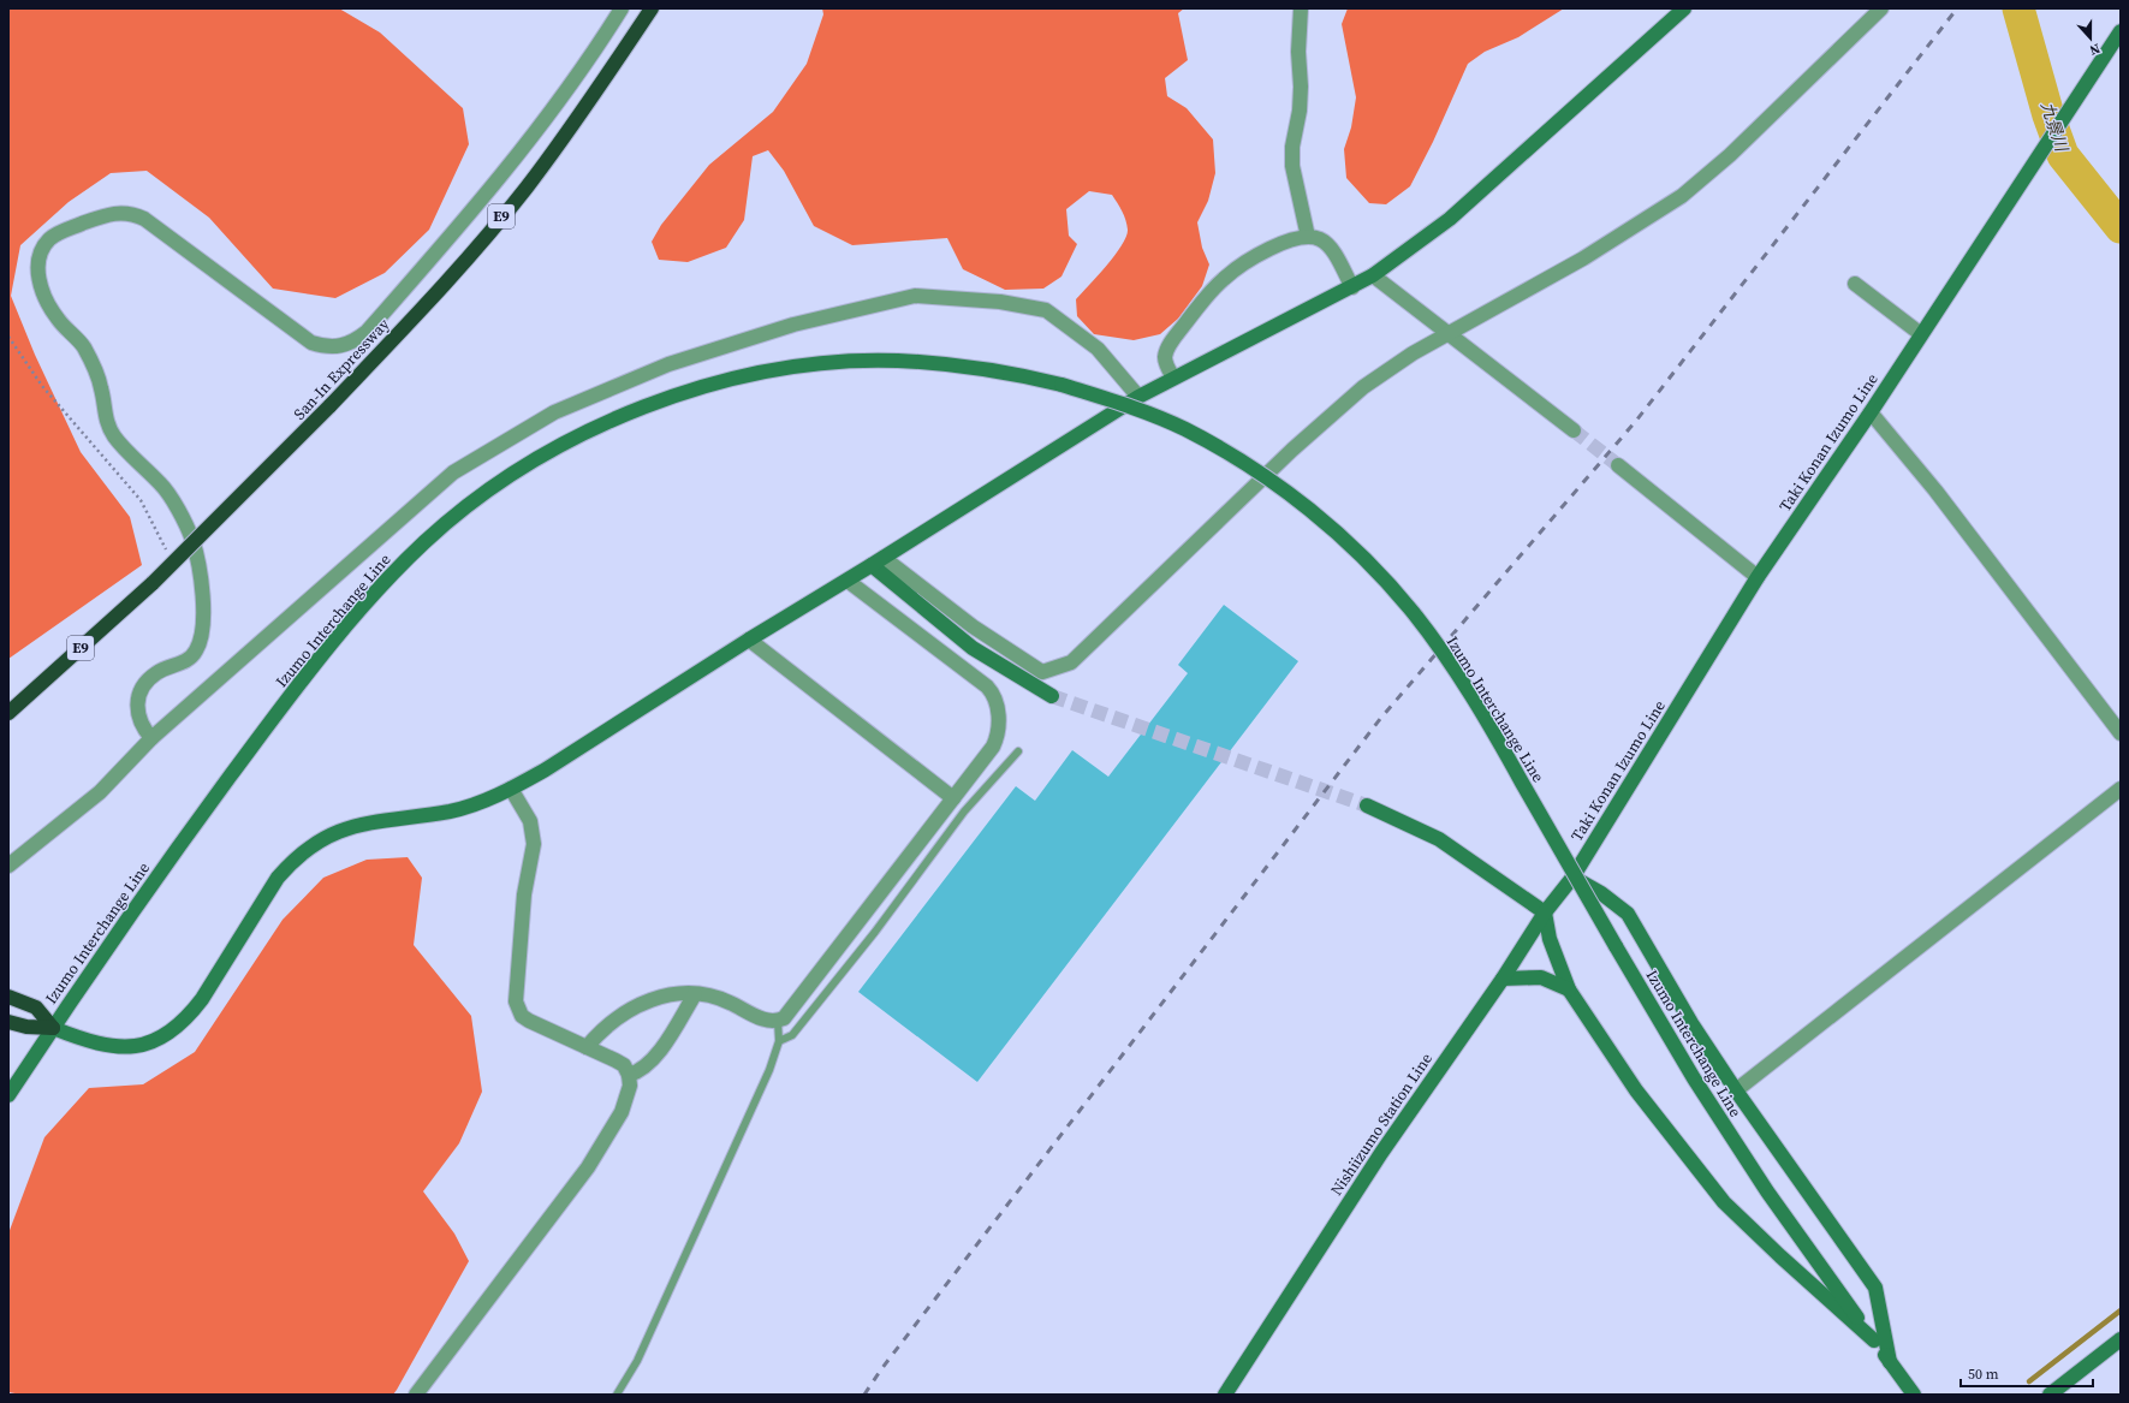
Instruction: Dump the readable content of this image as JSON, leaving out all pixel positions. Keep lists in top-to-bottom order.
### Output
{
  "streets": {
    "highway": ["E9", "San-In Expressway"],
    "main road": ["Taki Konan Izumo Line", "Izumo Interchange Line", "Nishiizumo Station Line"]
  },
  "crossings": [
    ["Taki Konan Izumo Line", "Nishiizumo Station Line"]
  ],
  "water": ["九景川"],
  "scale_bar": "50 m",
  "north": "bottom"
}
